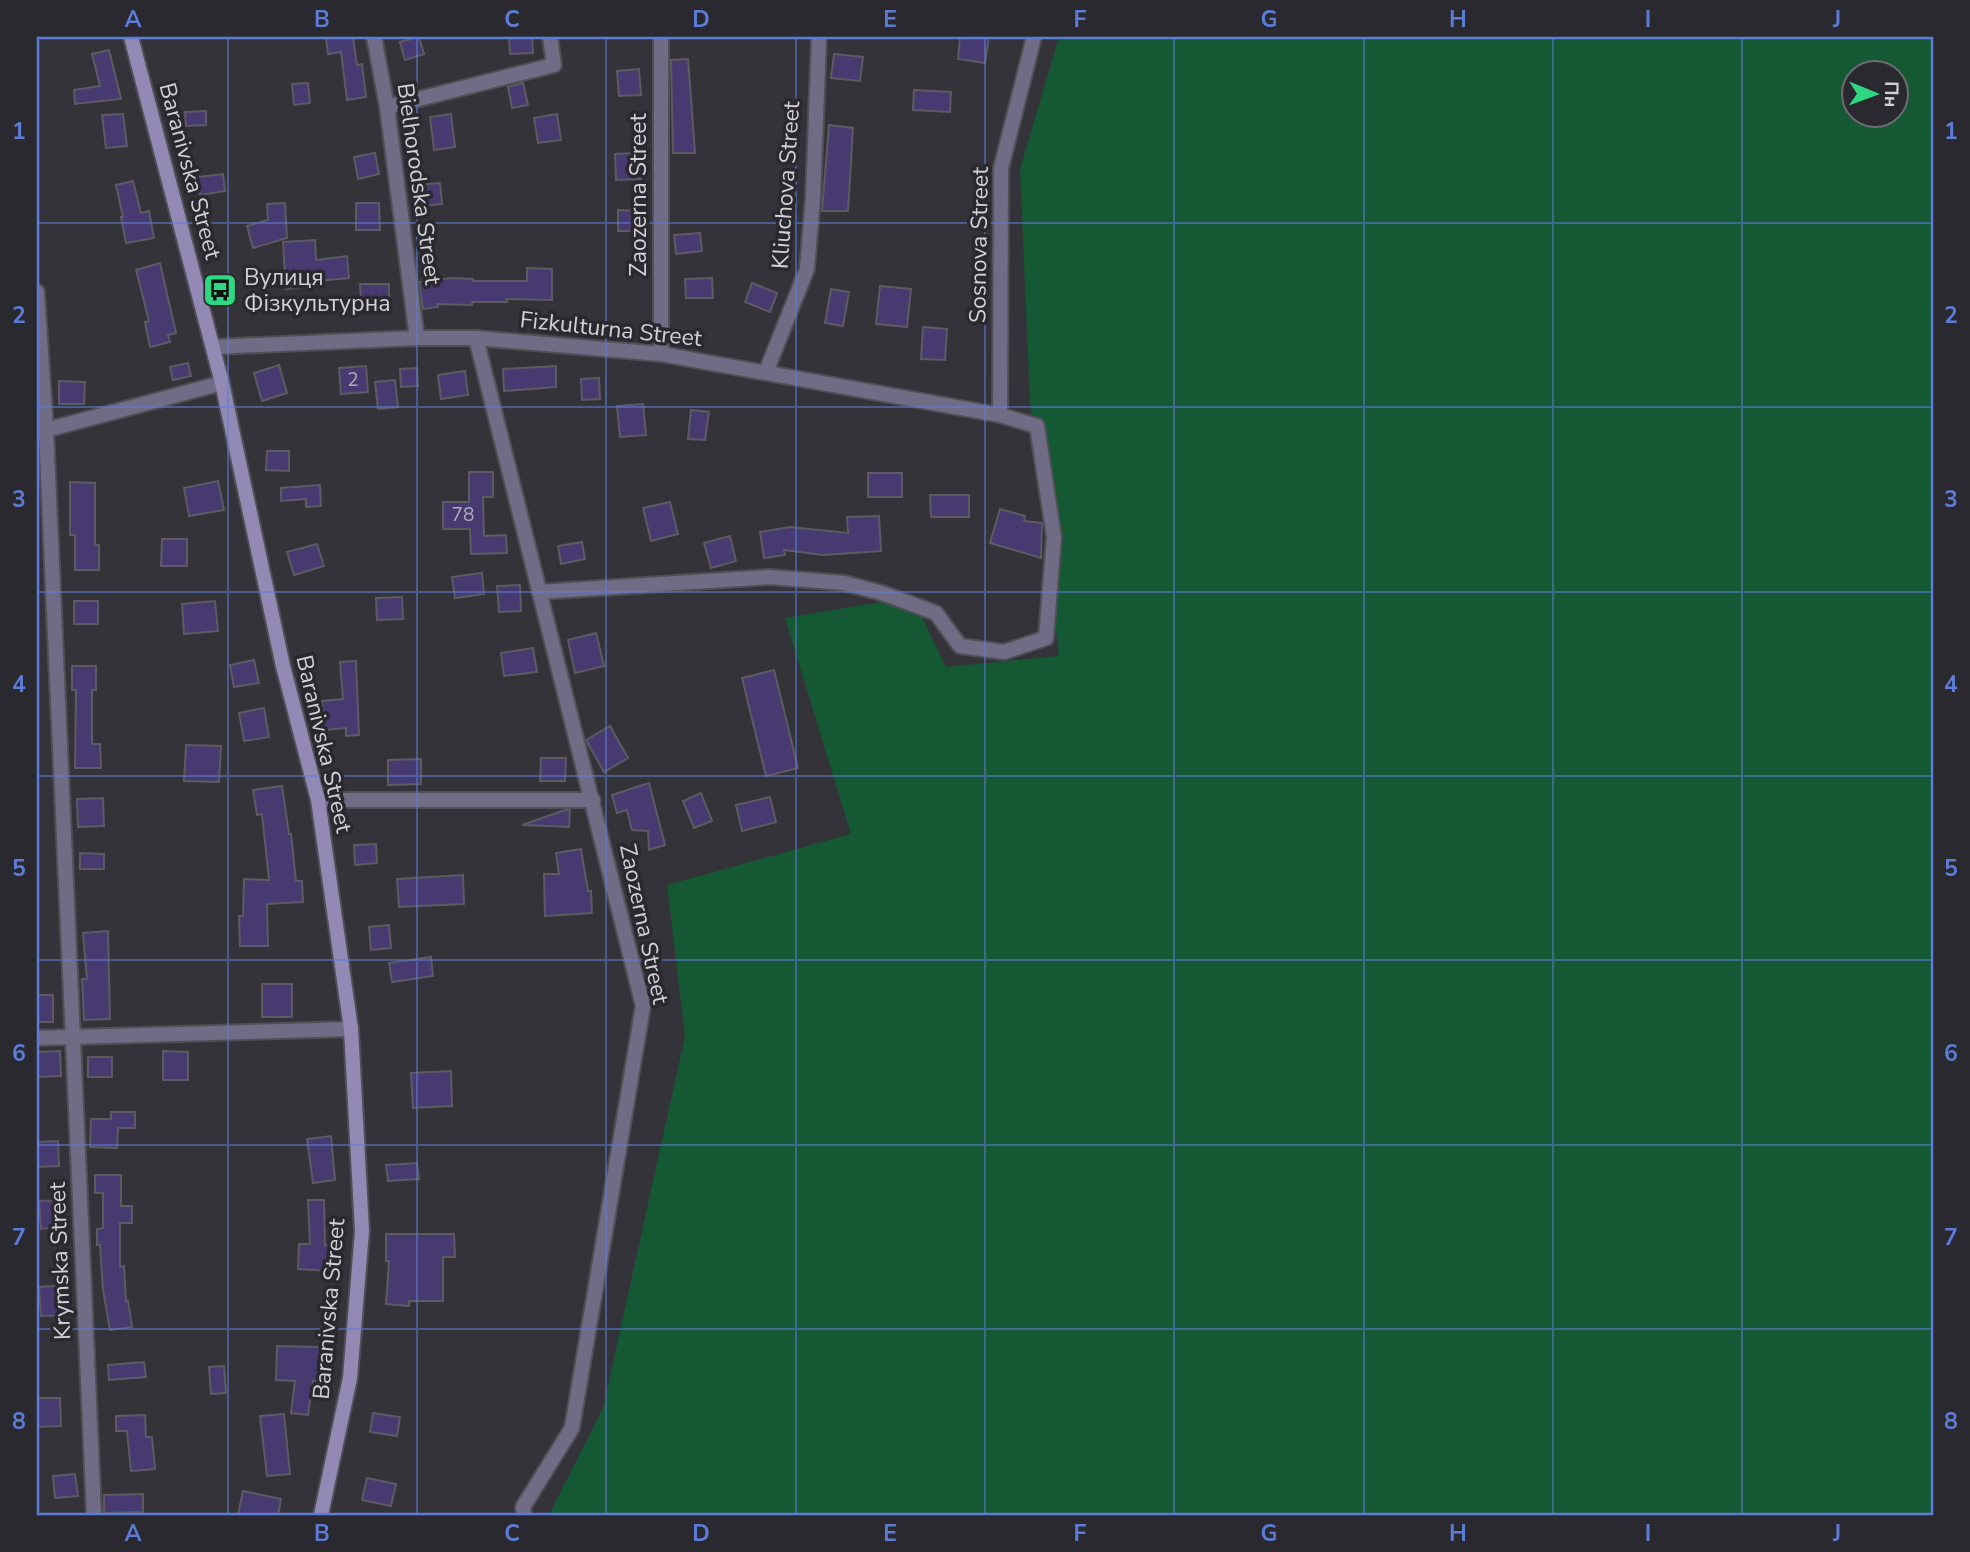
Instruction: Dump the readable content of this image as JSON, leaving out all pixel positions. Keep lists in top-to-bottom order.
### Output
{
  "streets": {
    "main road": ["Baranivska Street"],
    "street": [
      "Bielhorodska Street",
      "Kliuchova Street",
      "Zaozerna Street",
      "Sosnova Street",
      "Fizkulturna Street",
      "Krymska Street"
    ]
  },
  "crossings": [
    ["Baranivska Street", "Fizkulturna Street"],
    ["Bielhorodska Street", "Fizkulturna Street"],
    ["Kliuchova Street", "Fizkulturna Street"],
    ["Zaozerna Street", "Fizkulturna Street"],
    ["Sosnova Street", "Fizkulturna Street"]
  ],
  "places": {
    "bus stop": ["Вулиця Фізкультурна"]
  },
  "house_numbers": ["2", "78"],
  "north": "right",
  "grid": {
    "columns": [
      "A",
      "B",
      "C",
      "D",
      "E",
      "F",
      "G",
      "H",
      "I",
      "J"
    ],
    "rows": [
      "1",
      "2",
      "3",
      "4",
      "5",
      "6",
      "7",
      "8"
    ]
  }
}
